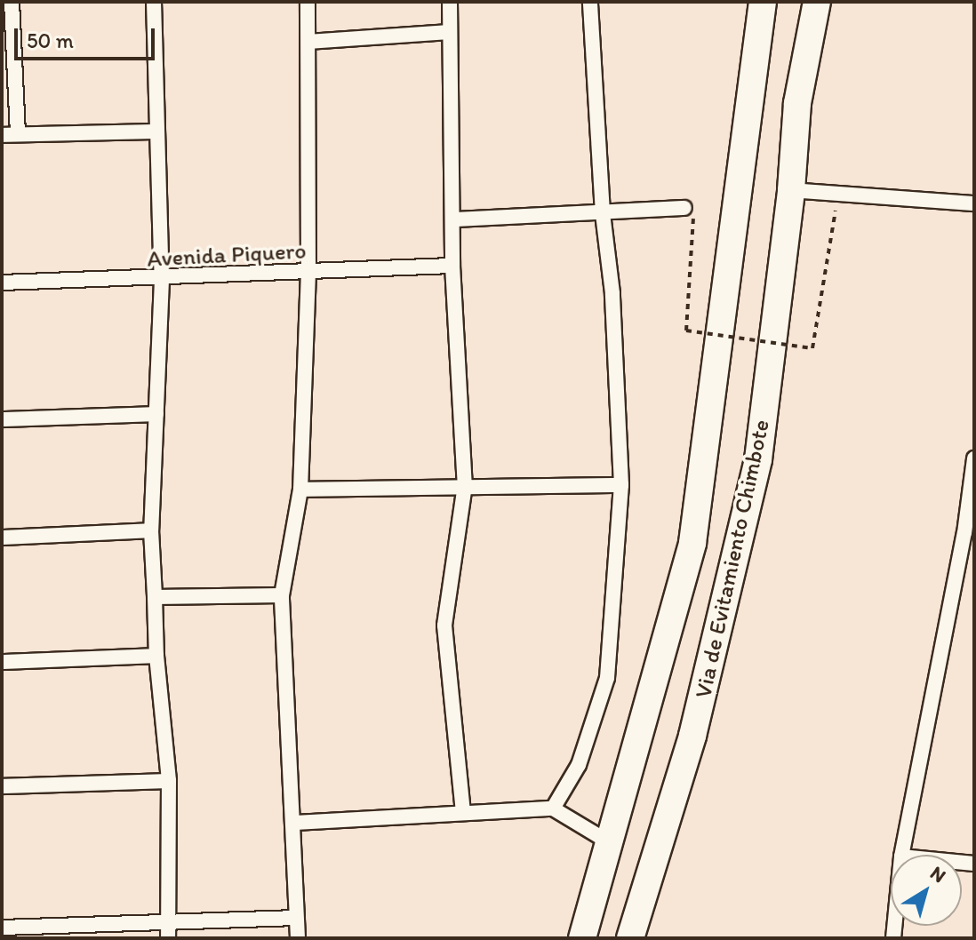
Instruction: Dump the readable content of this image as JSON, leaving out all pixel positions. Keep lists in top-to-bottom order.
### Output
{
  "streets": {
    "highway": ["Via de Evitamiento Chimbote"],
    "street": ["Avenida Piquero"]
  },
  "scale_bar": "50 m",
  "north": "top right"
}
